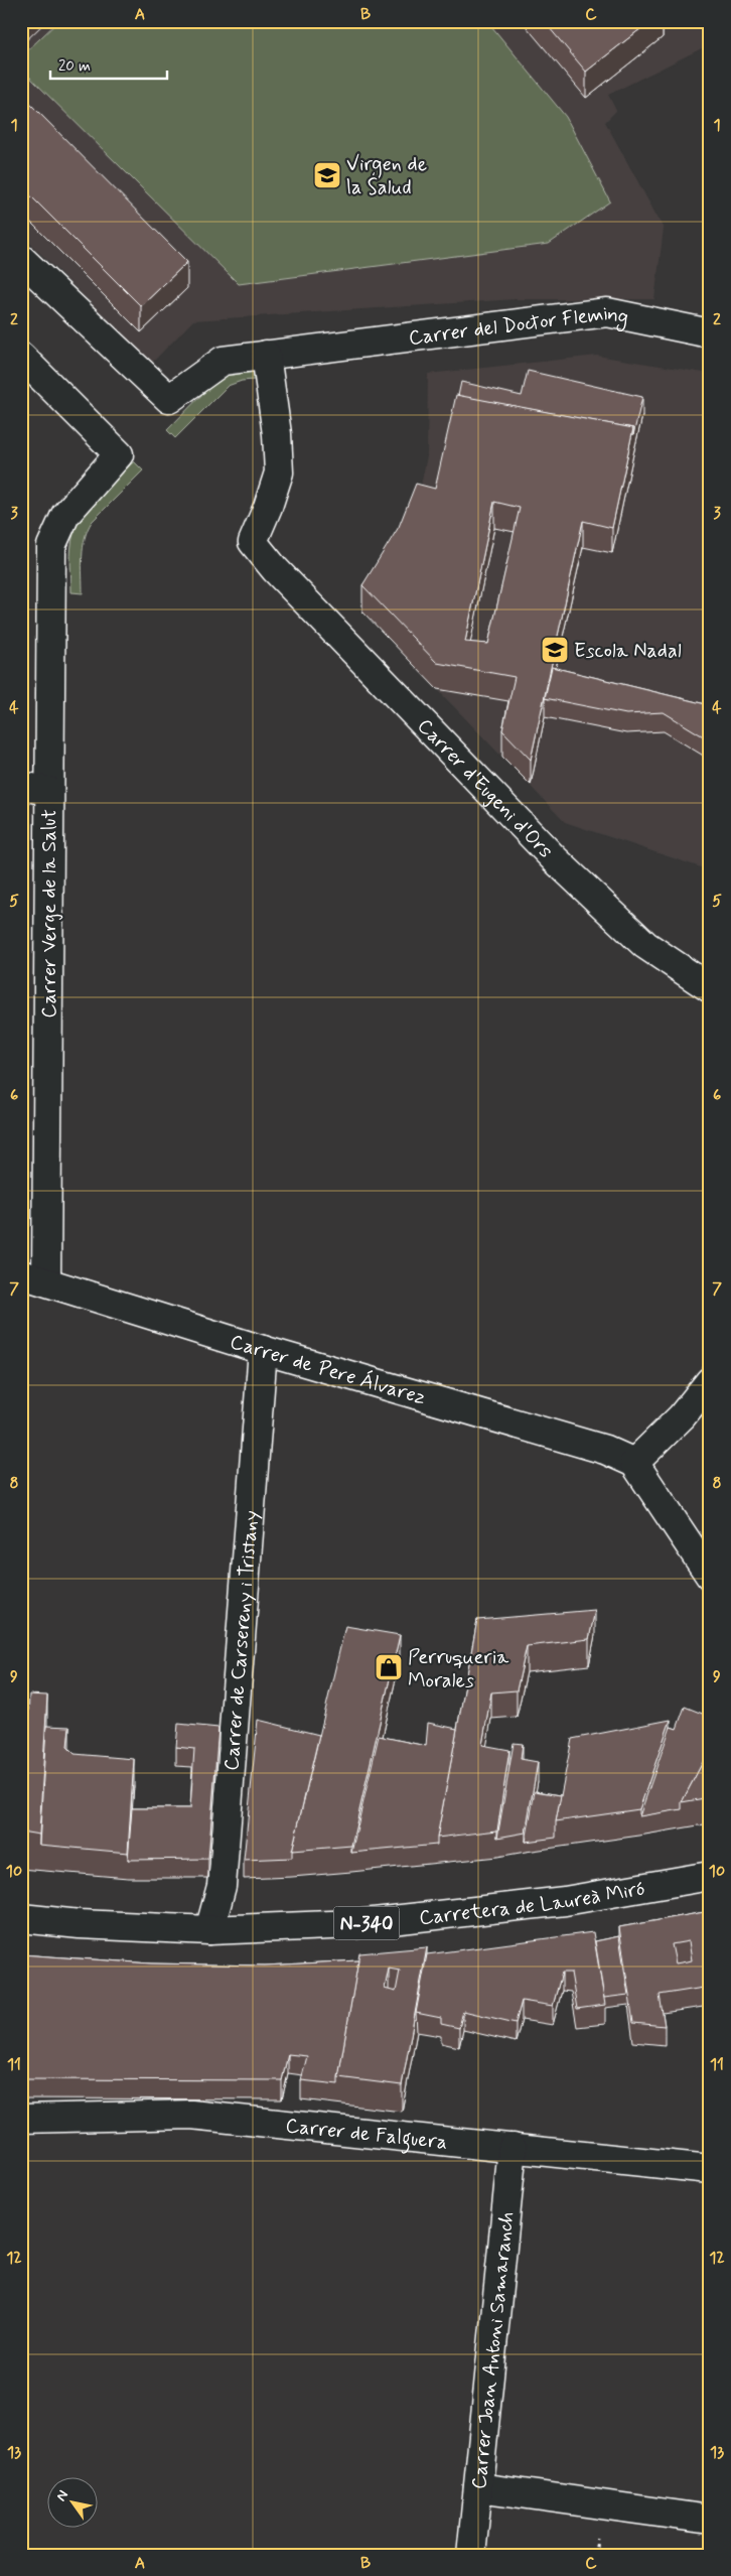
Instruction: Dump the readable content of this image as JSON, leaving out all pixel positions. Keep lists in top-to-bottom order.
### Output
{
  "streets": {
    "street": [
      "Carrer del Doctor Fleming",
      "Carrer d'Eugeni d'Ors",
      "Carrer Verge de la Salut",
      "Carrer de Pere Álvarez",
      "Carrer de Carsereny i Tristany",
      "Carretera de Laureà Miró",
      "N-340",
      "Carrer de Falguera",
      "Carrer Joan Antoni Samaranch"
    ]
  },
  "crossings": [
    ["Carrer del Doctor Fleming", "Carrer d'Eugeni d'Ors"],
    ["Carrer Verge de la Salut", "Carrer de Pere Álvarez"],
    ["Carrer de Pere Álvarez", "Carrer de Carsereny i Tristany"],
    ["Carrer de Carsereny i Tristany", "Carretera de Laureà Miró"],
    ["Carrer de Falguera", "Carrer Joan Antoni Samaranch"]
  ],
  "places": {
    "school or university": ["Virgen de la Salud", "Escola Nadal"],
    "shop": ["Perruqueria Morales"]
  },
  "scale_bar": "20 m",
  "north": "top left",
  "grid": {
    "columns": ["A", "B", "C"],
    "rows": [
      "1",
      "2",
      "3",
      "4",
      "5",
      "6",
      "7",
      "8",
      "9",
      "10",
      "11",
      "12",
      "13"
    ]
  }
}
